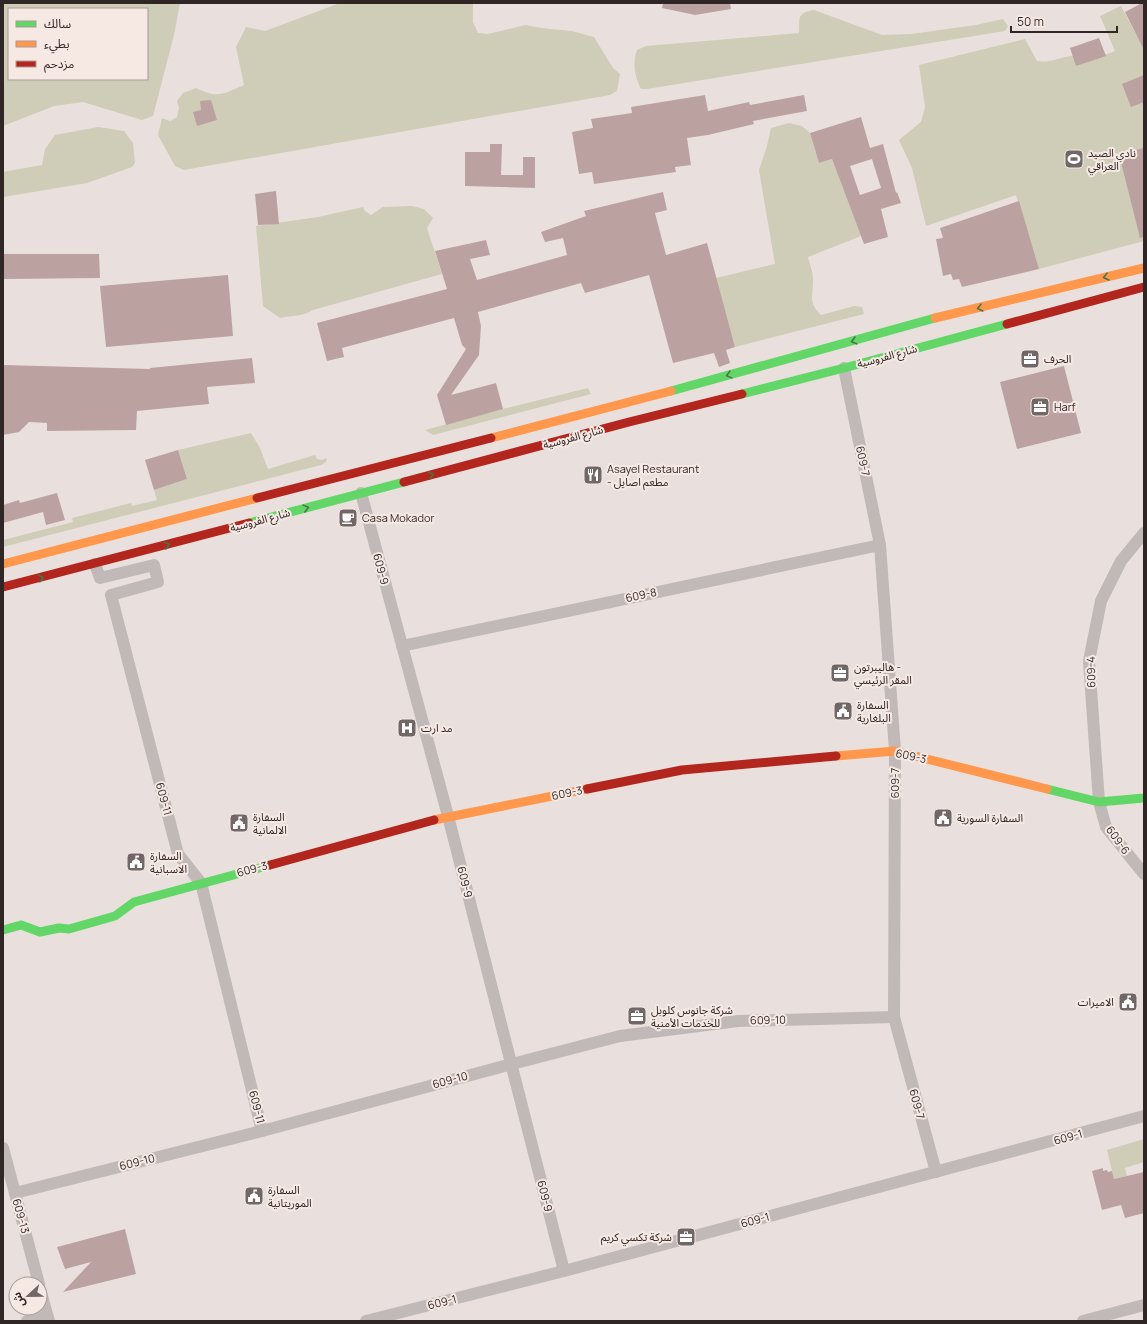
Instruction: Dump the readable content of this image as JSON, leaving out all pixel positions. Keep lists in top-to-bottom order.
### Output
{
  "streets": {
    "street": [
      "شارع الفروسية",
      "609-7",
      "609-9",
      "609-8",
      "609-4",
      "609-3",
      "609-11",
      "609-6",
      "609-10",
      "609-1",
      "609-13"
    ]
  },
  "crossings": [
    ["شارع الفروسية", "609-7"],
    ["شارع الفروسية", "609-9"],
    ["شارع الفروسية", "609-11"],
    ["609-7", "609-8"],
    ["609-7", "609-3"],
    ["609-7", "609-10"],
    ["609-7", "609-1"],
    ["609-9", "609-8"],
    ["609-9", "609-3"],
    ["609-9", "609-10"],
    ["609-9", "609-1"],
    ["609-4", "609-3"],
    ["609-4", "609-6"],
    ["609-3", "609-11"],
    ["609-3", "609-6"],
    ["609-11", "609-10"],
    ["609-10", "609-13"]
  ],
  "places": {
    "sports": ["نادي الصيد العراقي"],
    "office": [
      "الحرف",
      "Harf",
      "هاليبرتون - المقر الرئيسي",
      "شركة جانوس كلوبل للخدمات الأمنية",
      "شركة تكسي كريم"
    ],
    "restaurant": ["Asayel Restaurant - مطعم اصايل"],
    "cafe": ["Casa Mokador"],
    "public building": [
      "السفارة البلغارية",
      "السفارة السورية",
      "السفارة الالمانية",
      "السفارة الاسبانية",
      "الاميرات",
      "السفارة الموريتانية"
    ],
    "hospital": ["مد ارت"]
  },
  "legend": ["سالك", "بطيء", "مزدحم"],
  "scale_bar": "50 m",
  "north": "left"
}
